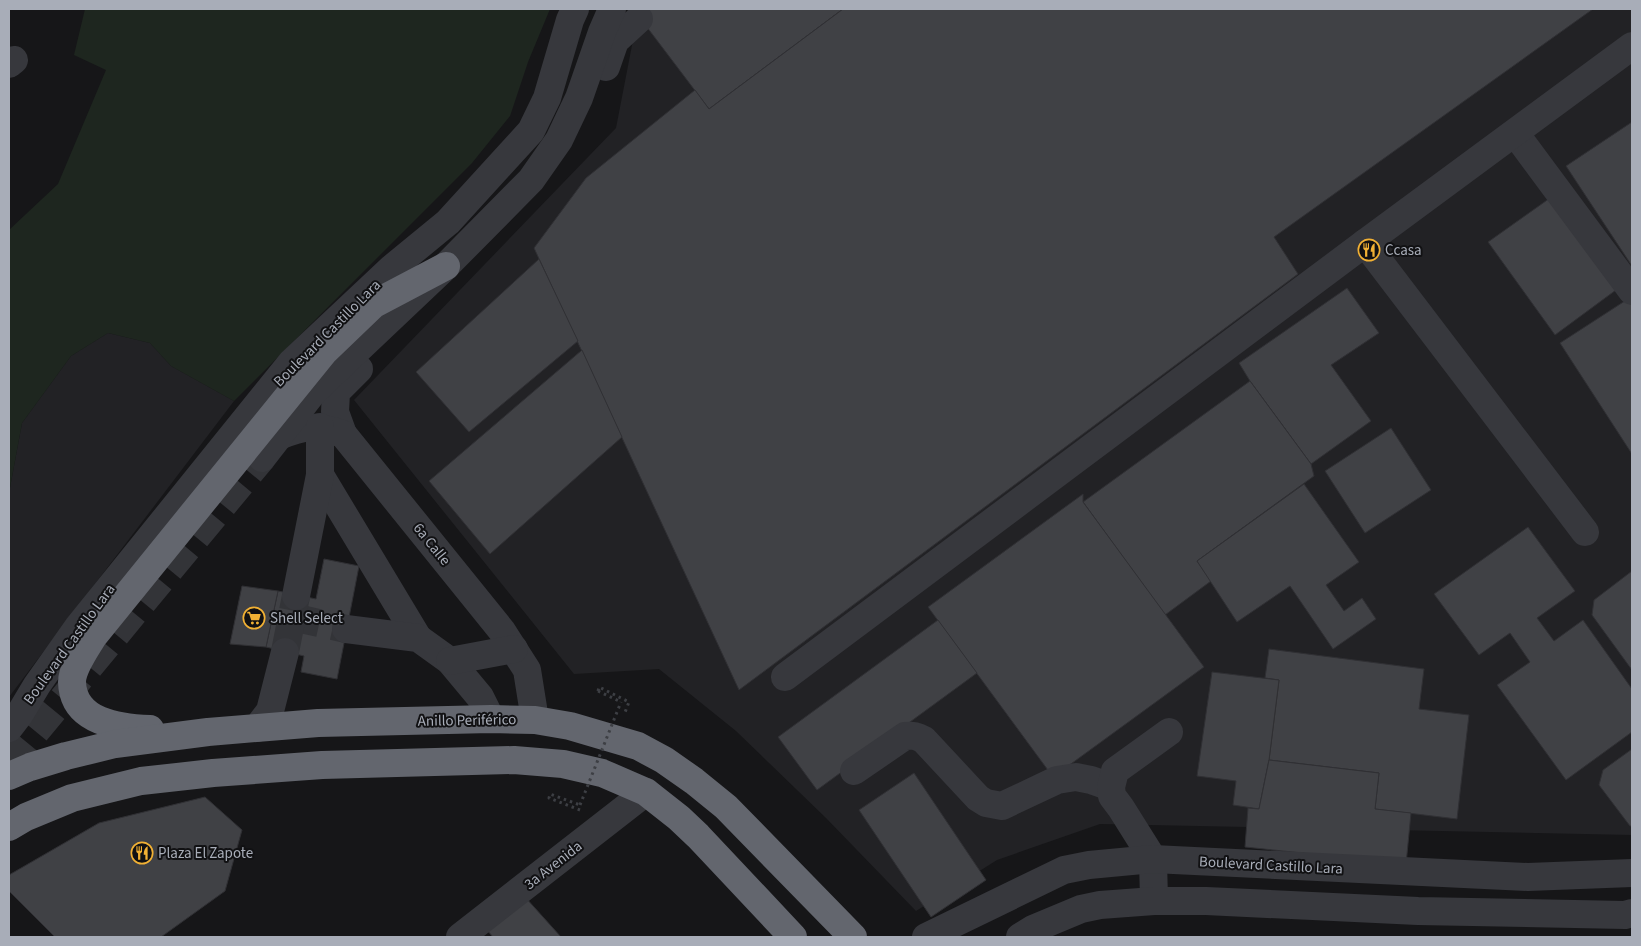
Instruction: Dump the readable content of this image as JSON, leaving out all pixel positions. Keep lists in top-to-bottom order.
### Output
{
  "streets": {
    "highway": ["Anillo Periférico"],
    "street": ["Boulevard Castillo Lara", "6a Calle", "3a Avenida"]
  },
  "crossings": [
    ["6a Calle", "Anillo Periférico"]
  ],
  "places": {
    "restaurant": ["Ccasa", "Plaza El Zapote"],
    "supermarket": ["Shell Select"]
  }
}
